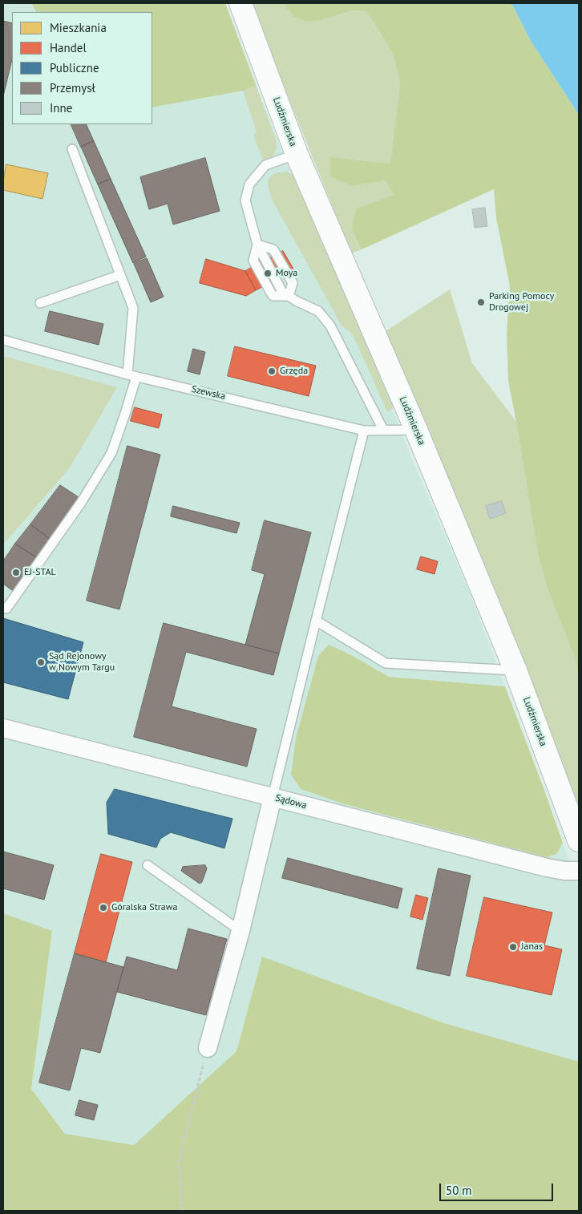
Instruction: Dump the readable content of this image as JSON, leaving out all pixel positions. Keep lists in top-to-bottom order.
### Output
{
  "streets": {
    "main road": ["Ludźmierska"],
    "street": ["Sądowa"],
    "lane": ["Szewska"]
  },
  "crossings": [
    ["Ludźmierska", "Szewska"]
  ],
  "places": [
    "Moya",
    "Parking Pomocy Drogowej",
    "Grzęda",
    "EJ-STAL",
    "Sąd Rejonowy w Nowym Targu",
    "Góralska Strawa",
    "Janas"
  ],
  "legend": [
    "Mieszkania",
    "Handel",
    "Publiczne",
    "Przemysł",
    "Inne"
  ],
  "scale_bar": "50 m"
}
